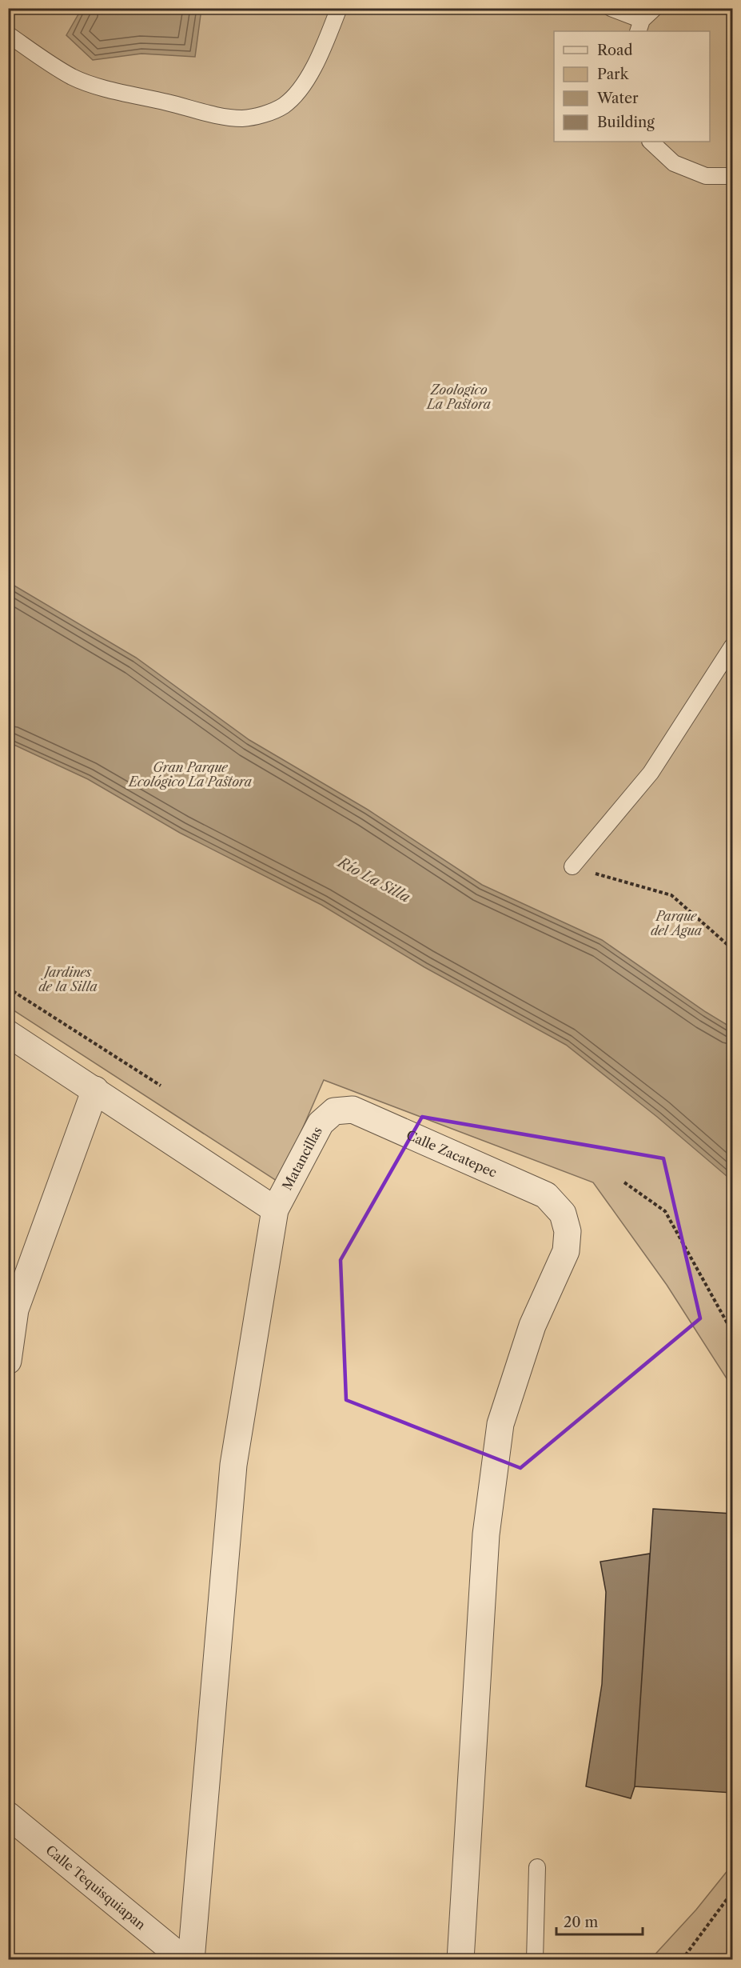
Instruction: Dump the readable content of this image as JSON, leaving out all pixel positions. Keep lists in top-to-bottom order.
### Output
{
  "streets": {
    "street": ["Calle Zacatepec", "Matancillas", "Calle Tequisquiapan"]
  },
  "crossings": [
    ["Calle Zacatepec", "Matancillas"]
  ],
  "water": ["Río La Silla"],
  "parks": [
    "Zoologico La Pastora",
    "Gran Parque Ecológico La Pastora",
    "Parque del Agua",
    "Jardines de la Silla"
  ],
  "legend": [
    "Road",
    "Park",
    "Water",
    "Building"
  ],
  "scale_bar": "20 m"
}
